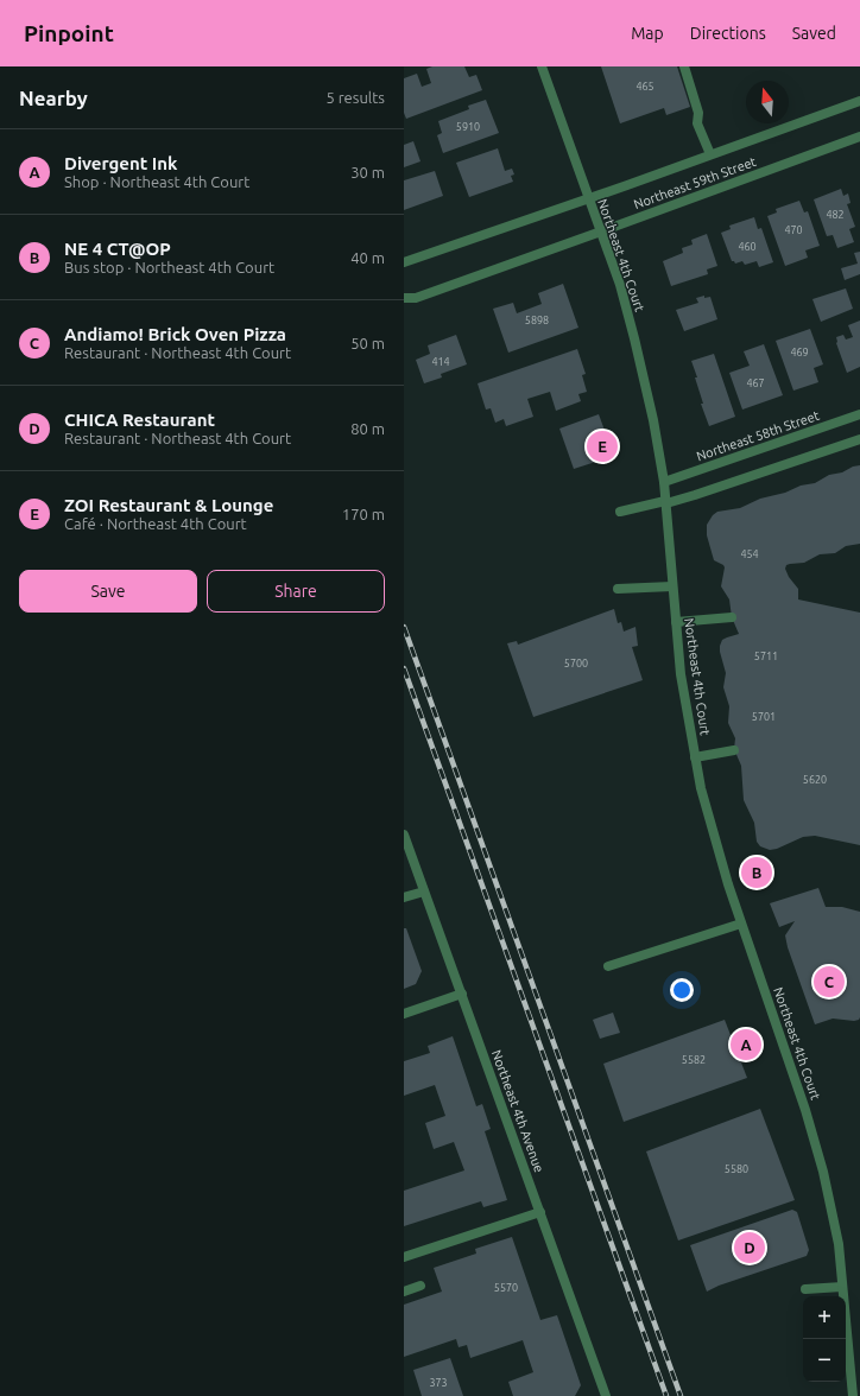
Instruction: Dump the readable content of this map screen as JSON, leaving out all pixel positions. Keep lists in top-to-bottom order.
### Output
{
  "streets": {
    "street": [
      "Northeast 59th Street",
      "Northeast 4th Court",
      "Northeast 58th Street",
      "Northeast 4th Avenue"
    ]
  },
  "crossings": [
    ["Northeast 59th Street", "Northeast 4th Court"],
    ["Northeast 4th Court", "Northeast 58th Street"]
  ],
  "house_numbers": [
    "465",
    "5910",
    "482",
    "470",
    "460",
    "5898",
    "469",
    "414",
    "467",
    "454",
    "5711",
    "5700",
    "5701",
    "5620",
    "5582",
    "5580",
    "5570",
    "373"
  ],
  "north": "top",
  "page": {
    "header": "Pinpoint",
    "nav": ["Map", "Directions", "Saved"],
    "heading": ["Nearby", "5 results"],
    "list": [
      {
        "mark": "A",
        "name": "Divergent Ink",
        "note": "Shop · Northeast 4th Court",
        "value": "30 m"
      },
      {
        "mark": "B",
        "name": "NE 4 CT@OP",
        "note": "Bus stop · Northeast 4th Court",
        "value": "40 m"
      },
      {
        "mark": "C",
        "name": "Andiamo! Brick Oven Pizza",
        "note": "Restaurant · Northeast 4th Court",
        "value": "50 m"
      },
      {
        "mark": "D",
        "name": "CHICA Restaurant",
        "note": "Restaurant · Northeast 4th Court",
        "value": "80 m"
      },
      {
        "mark": "E",
        "name": "ZOI Restaurant & Lounge",
        "note": "Café · Northeast 4th Court",
        "value": "170 m"
      }
    ],
    "pins": [
      "E",
      "B",
      "C",
      "A",
      "D"
    ],
    "buttons": ["Save", "Share"],
    "map_buttons": ["+", "−"]
  }
}
